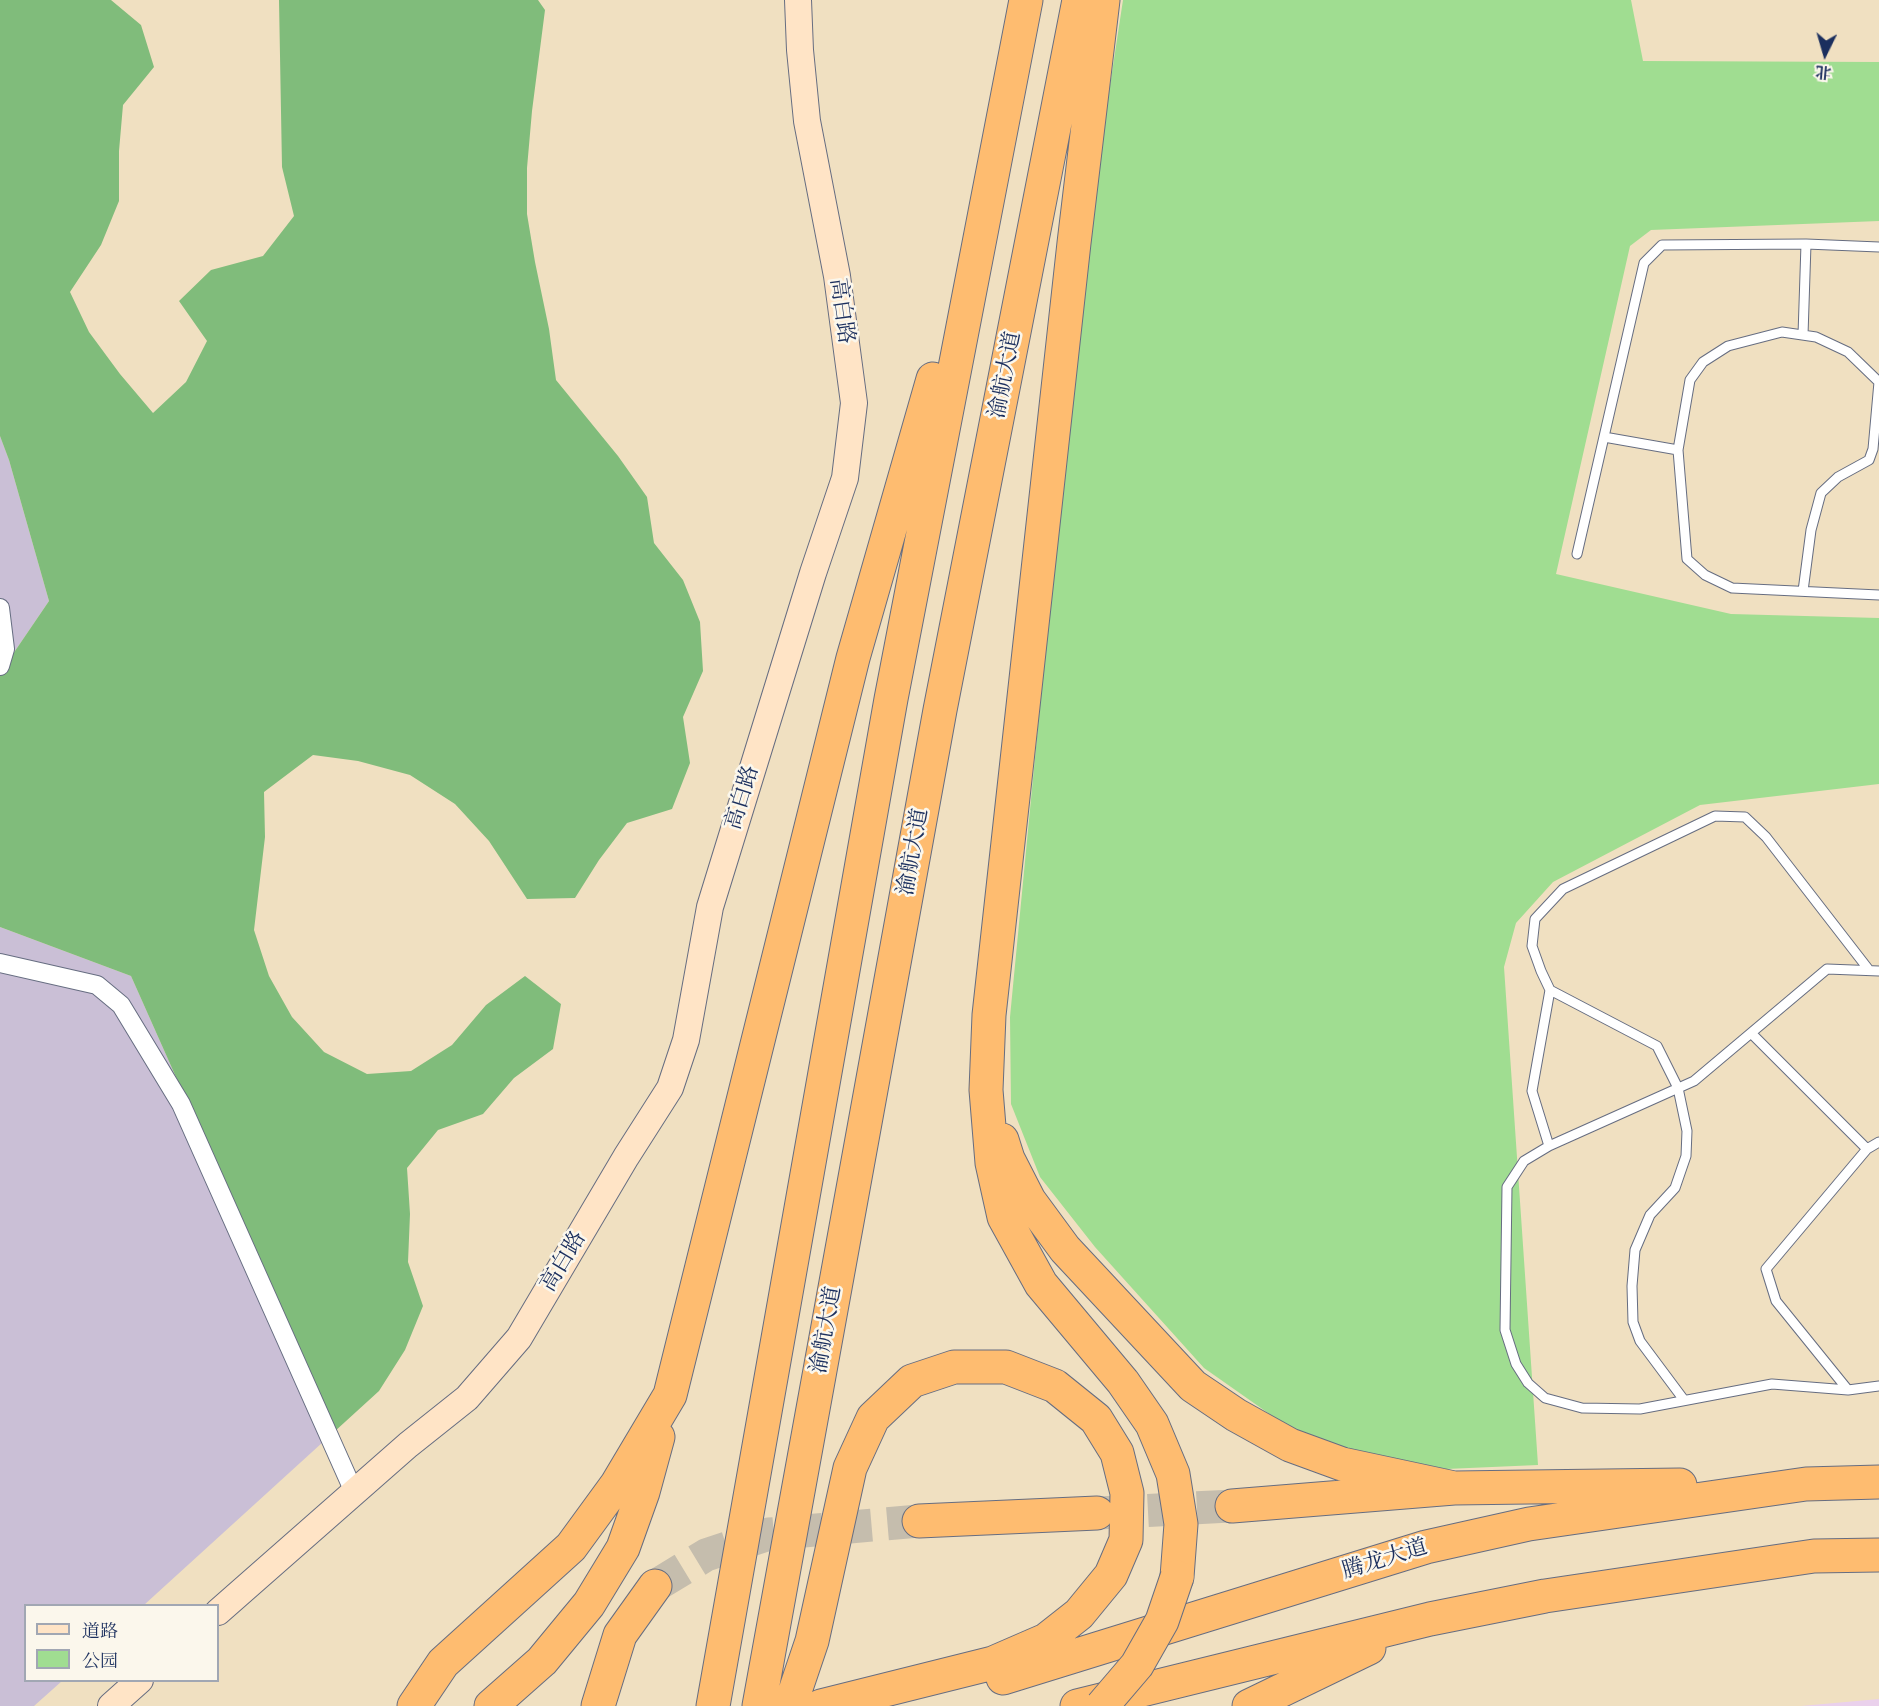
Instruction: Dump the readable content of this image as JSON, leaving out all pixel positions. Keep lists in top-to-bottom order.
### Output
{
  "streets": {
    "highway": ["渝航大道", "腾龙大道"],
    "street": ["高白路"]
  },
  "legend": ["道路", "公园"],
  "north": "bottom"
}
